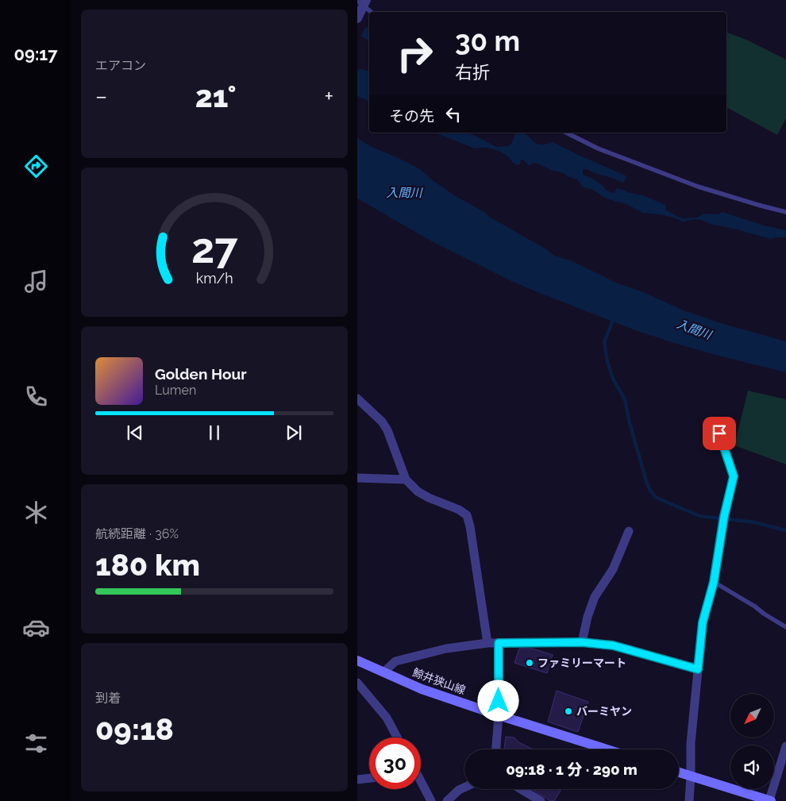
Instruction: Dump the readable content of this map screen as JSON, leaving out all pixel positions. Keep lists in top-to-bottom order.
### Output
{
  "streets": {
    "main road": ["鯨井狭山線"]
  },
  "water": ["入間川"],
  "places": ["ファミリーマート", "バーミヤン"],
  "north": "bottom left",
  "page": {
    "tabs": "09:17",
    "tile": [
      "エアコン",
      ["航続距離 · 36%", "180 km"],
      ["到着", "09:18"]
    ],
    "turn": ["30 m", "右折"],
    "heat": ["−", "21°", "+"],
    "then": "その先",
    "song": ["Golden Hour", "Lumen"],
    "limit": "30",
    "trip": "09:18 · 1 分 · 290 m",
    "gauge": ["27", "km/h"]
  }
}
